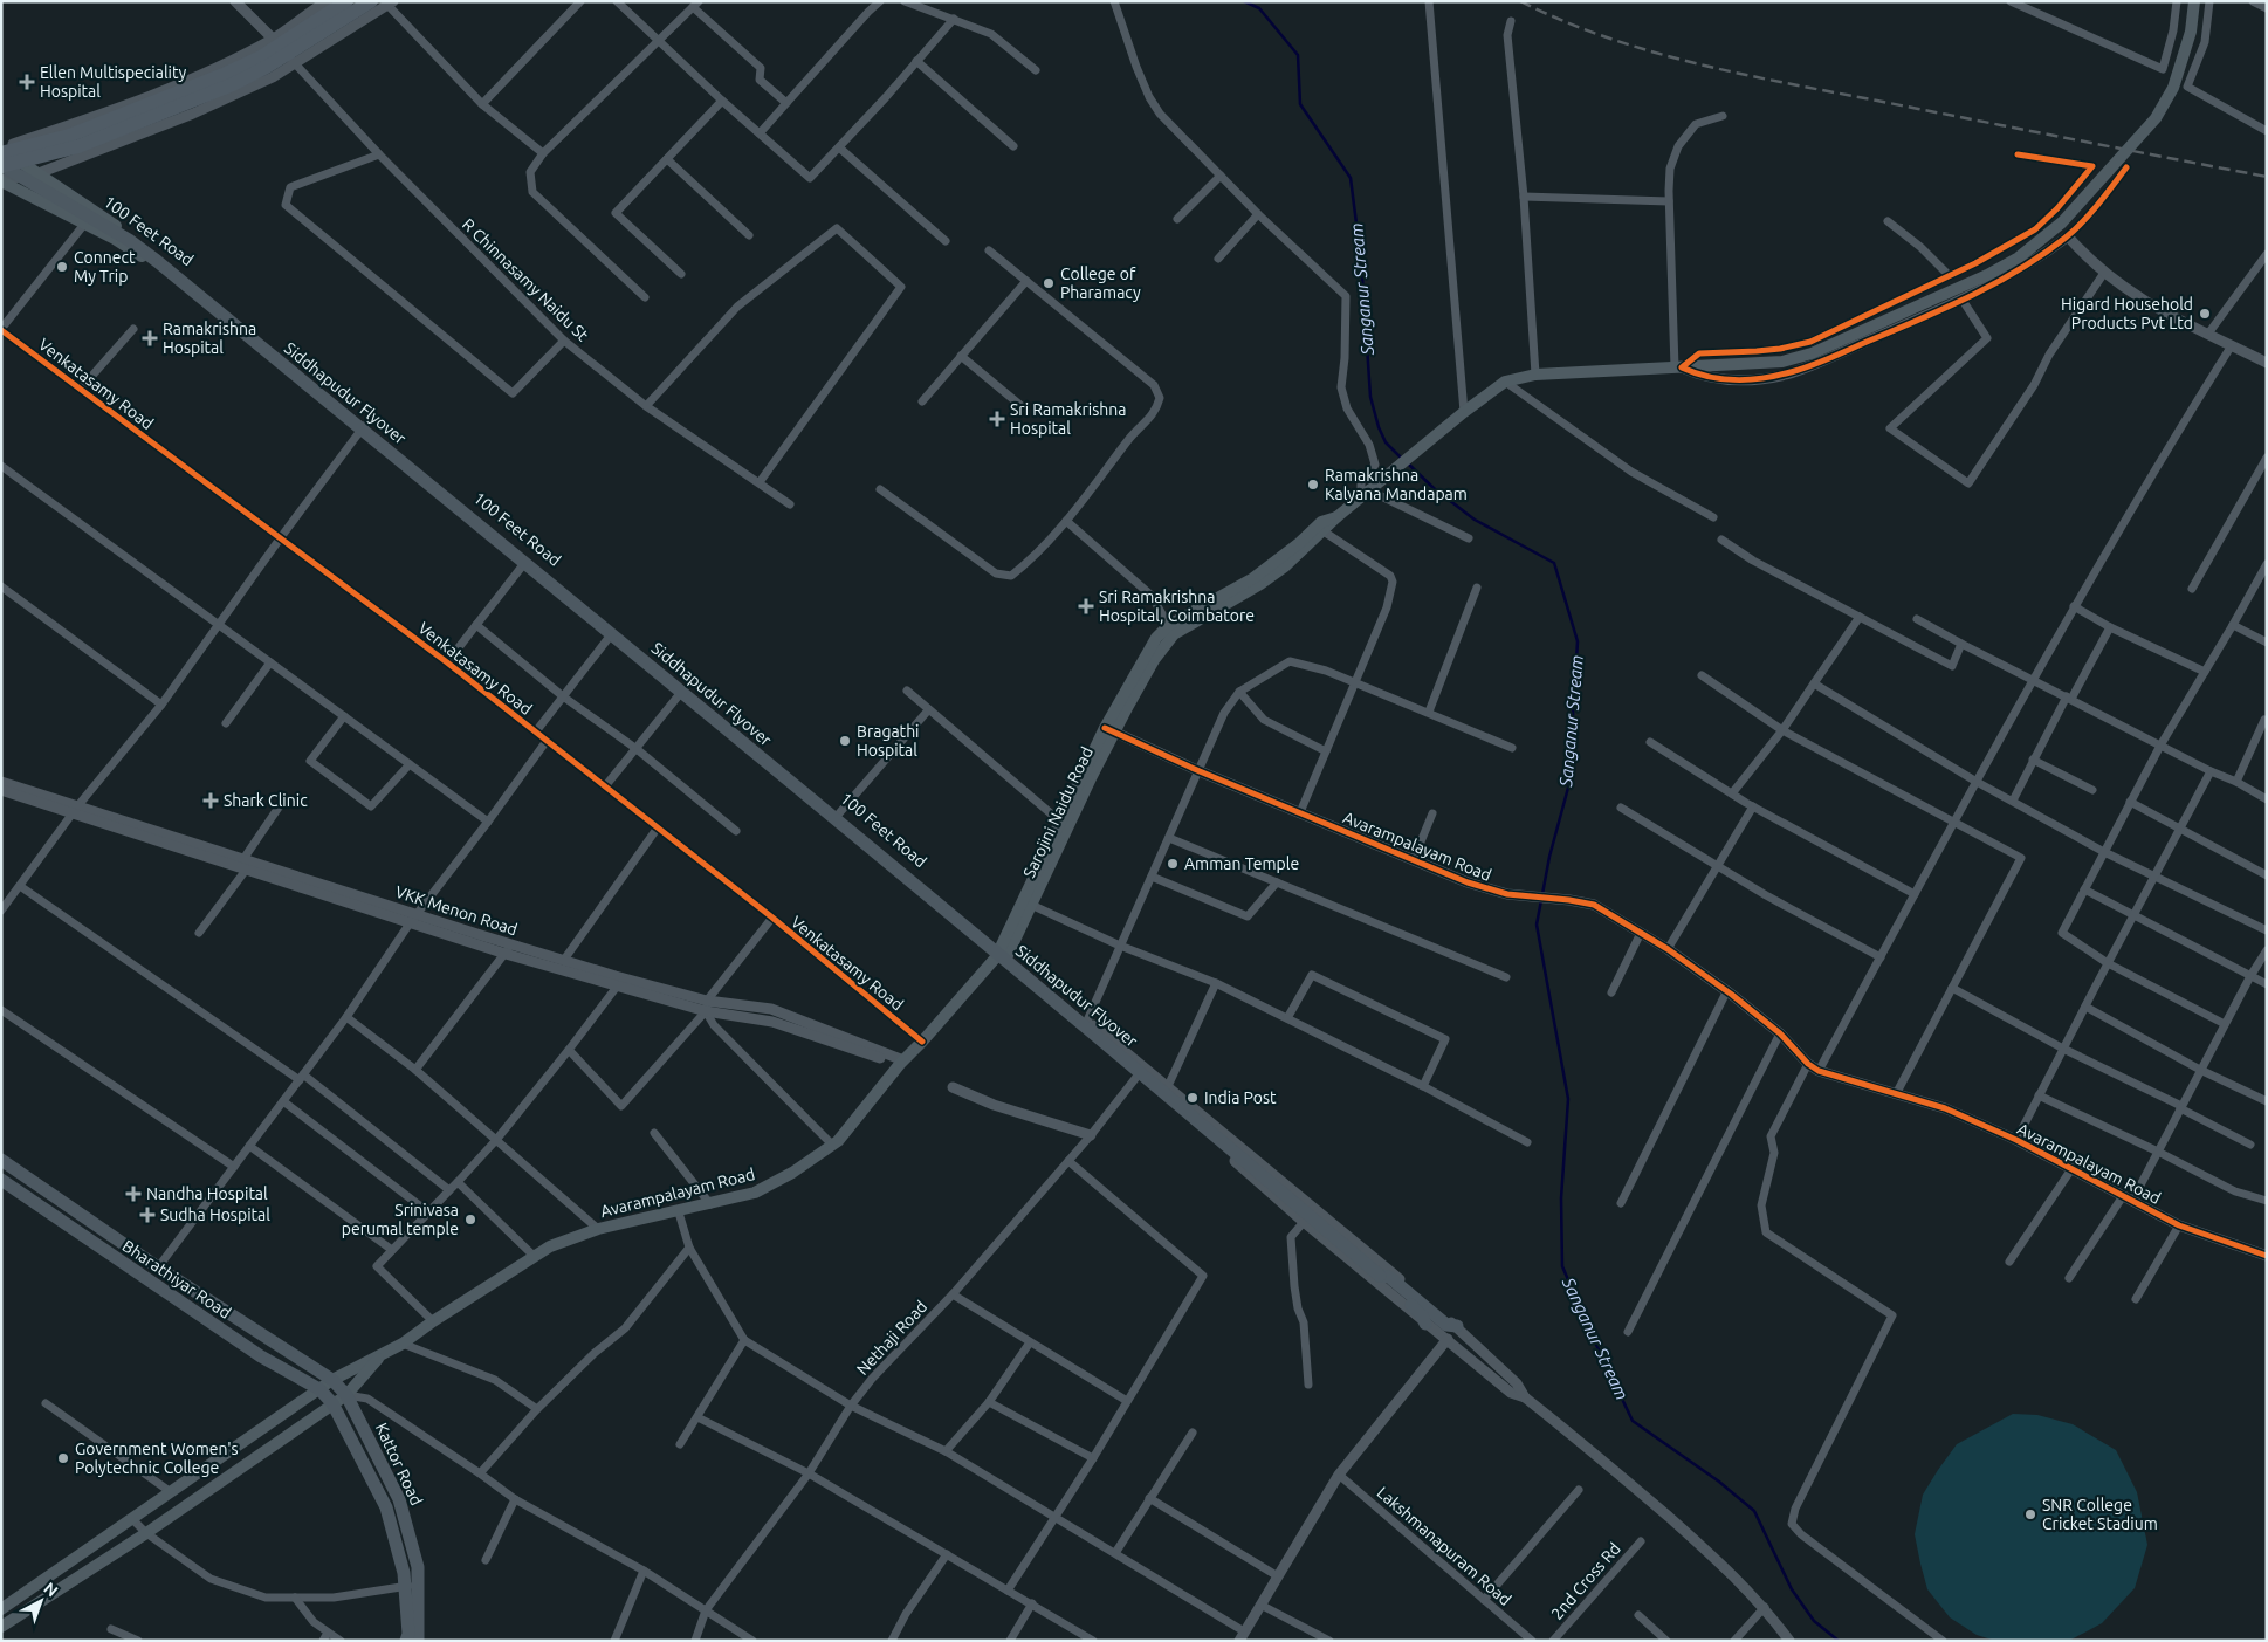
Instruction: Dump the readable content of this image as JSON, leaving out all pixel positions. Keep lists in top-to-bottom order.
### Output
{
  "streets": {
    "main road": [
      "100 Feet Road",
      "Siddhapudur Flyover",
      "Sarojini Naidu Road",
      "Avarampalayam Road",
      "Bharathiyar Road",
      "Kattor Road"
    ],
    "street": [
      "R Chinnasamy Naidu St",
      "Venkatasamy Road",
      "VKK Menon Road",
      "Nethaji Road",
      "Lakshmanapuram Road",
      "2nd Cross Rd"
    ]
  },
  "crossings": [
    ["100 Feet Road", "Sarojini Naidu Road"],
    ["100 Feet Road", "Avarampalayam Road"],
    ["Venkatasamy Road", "Avarampalayam Road"],
    ["Sarojini Naidu Road", "Avarampalayam Road"],
    ["Avarampalayam Road", "VKK Menon Road"],
    ["Avarampalayam Road", "Bharathiyar Road"],
    ["Avarampalayam Road", "Kattor Road"],
    ["Bharathiyar Road", "Kattor Road"]
  ],
  "water": ["Sanganur Stream"],
  "places": {
    "health": [
      "Ellen Multispeciality Hospital",
      "Ramakrishna Hospital",
      "Sri Ramakrishna Hospital",
      "Sri Ramakrishna Hospital, Coimbatore",
      "Shark Clinic",
      "Nandha Hospital",
      "Sudha Hospital"
    ],
    "other": [
      "Connect My Trip",
      "College of Pharamacy",
      "Higard Household Products Pvt Ltd",
      "Ramakrishna Kalyana Mandapam",
      "Bragathi Hospital",
      "Amman Temple",
      "India Post",
      "Srinivasa perumal temple",
      "Government Women's Polytechnic College",
      "SNR College Cricket Stadium"
    ]
  },
  "north": "top right"
}
